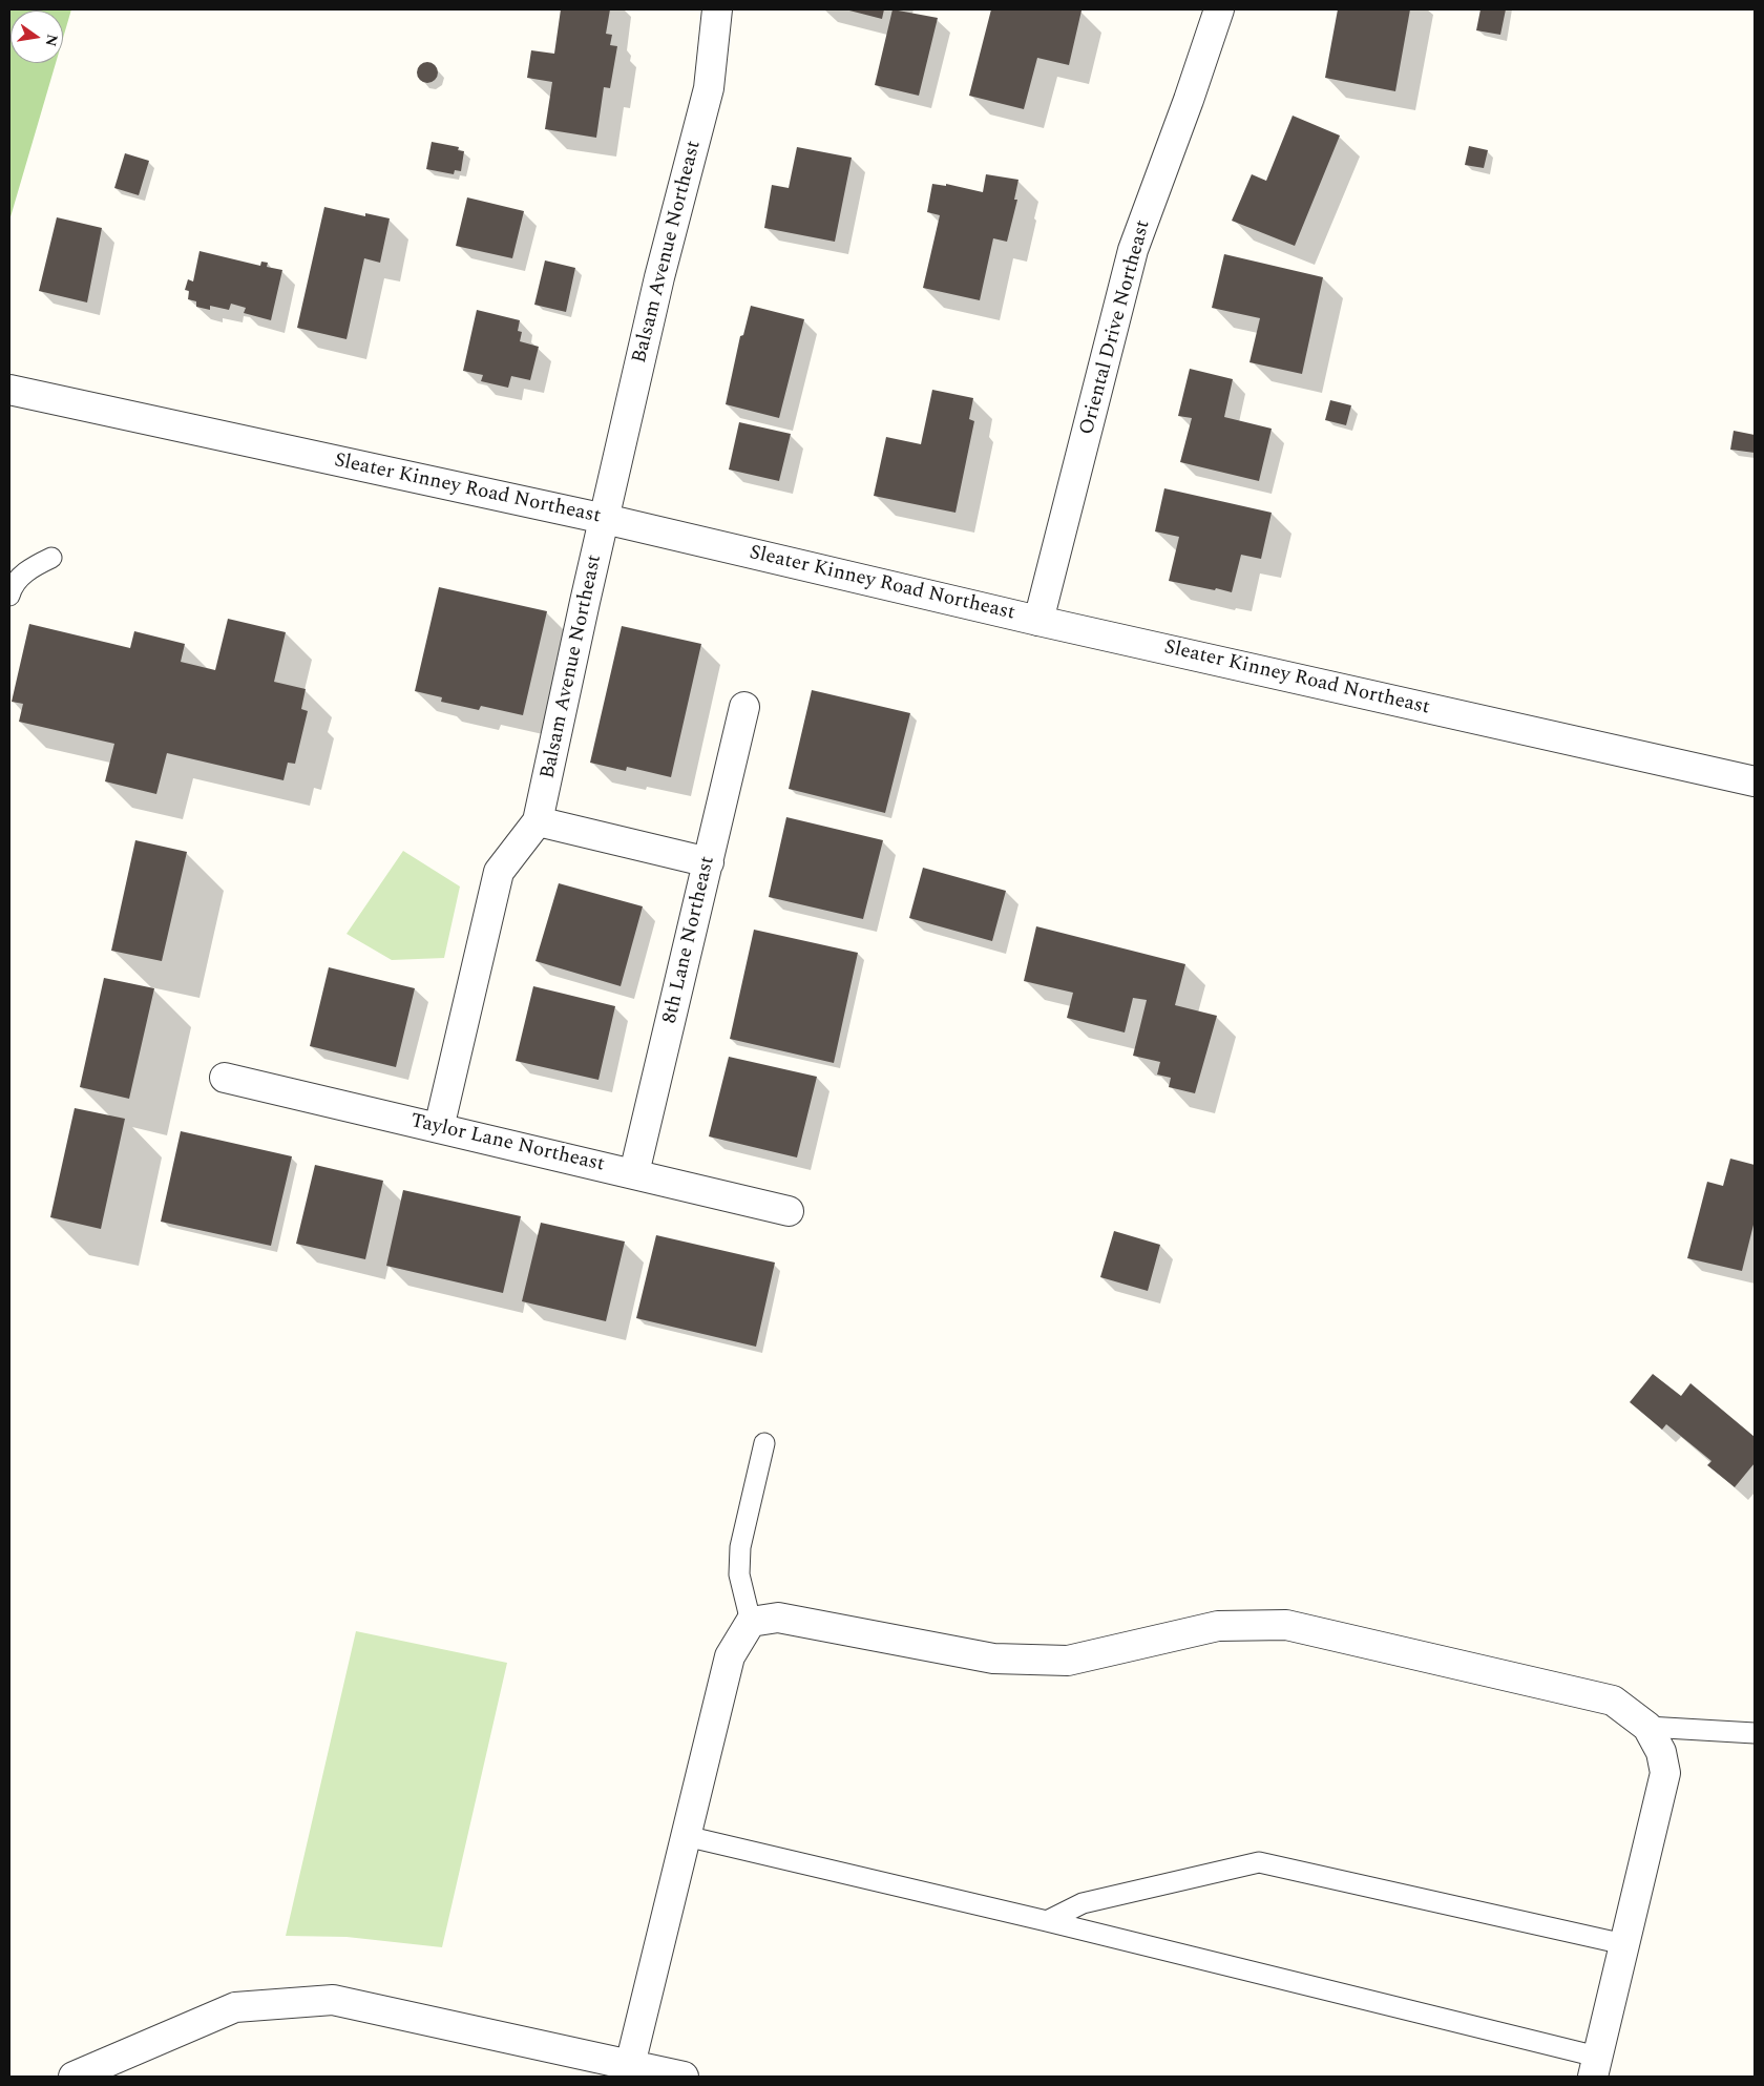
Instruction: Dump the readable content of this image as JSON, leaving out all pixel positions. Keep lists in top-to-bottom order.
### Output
{
  "streets": {
    "street": [
      "Balsam Avenue Northeast",
      "Oriental Drive Northeast",
      "Sleater Kinney Road Northeast",
      "8th Lane Northeast",
      "Taylor Lane Northeast"
    ]
  },
  "crossings": [
    ["Balsam Avenue Northeast", "Sleater Kinney Road Northeast"],
    ["Balsam Avenue Northeast", "Taylor Lane Northeast"],
    ["Oriental Drive Northeast", "Sleater Kinney Road Northeast"],
    ["8th Lane Northeast", "Taylor Lane Northeast"]
  ],
  "north": "right"
}
